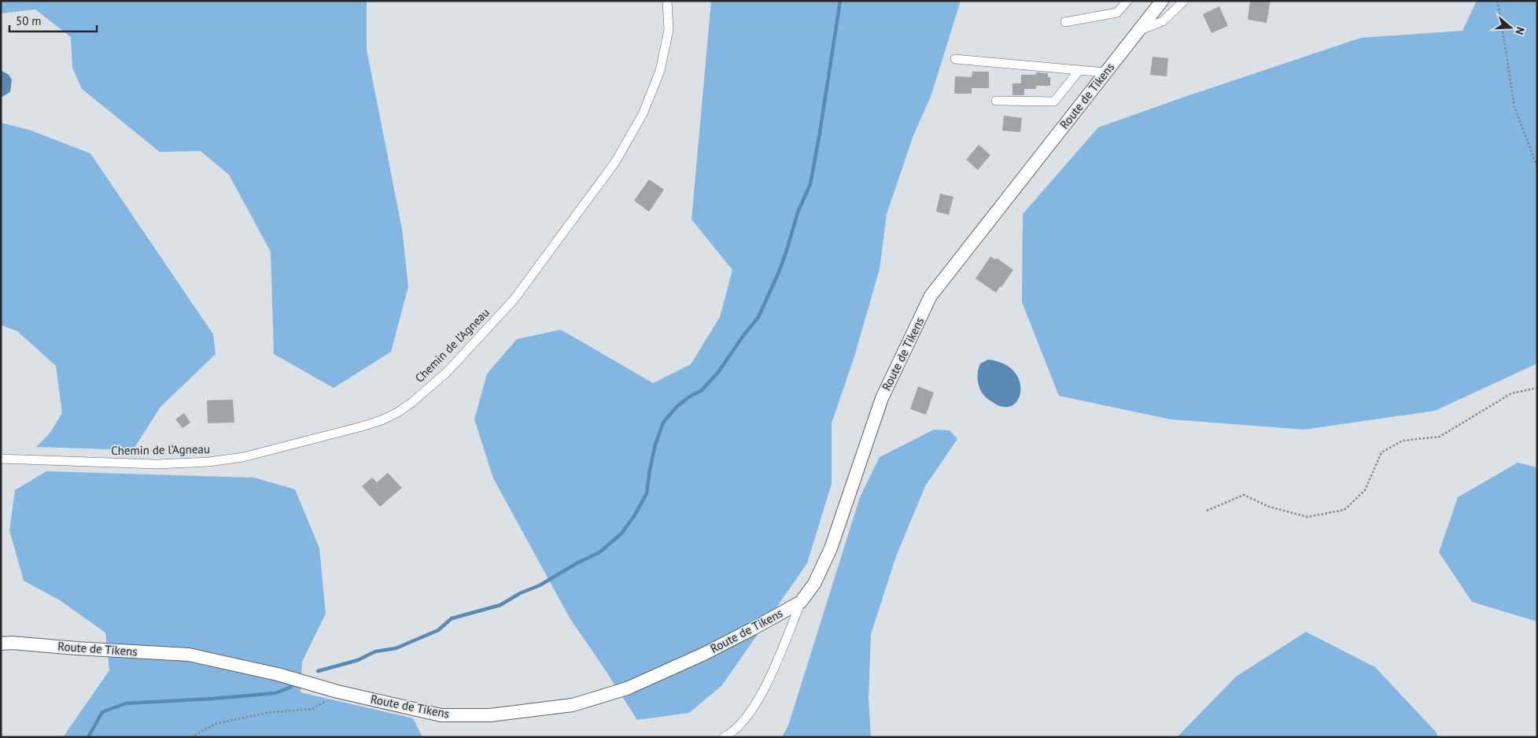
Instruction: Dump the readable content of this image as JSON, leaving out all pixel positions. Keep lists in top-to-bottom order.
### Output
{
  "streets": {
    "street": ["Route de Tikens", "Chemin de l’Agneau"]
  },
  "scale_bar": "50 m",
  "north": "right"
}
